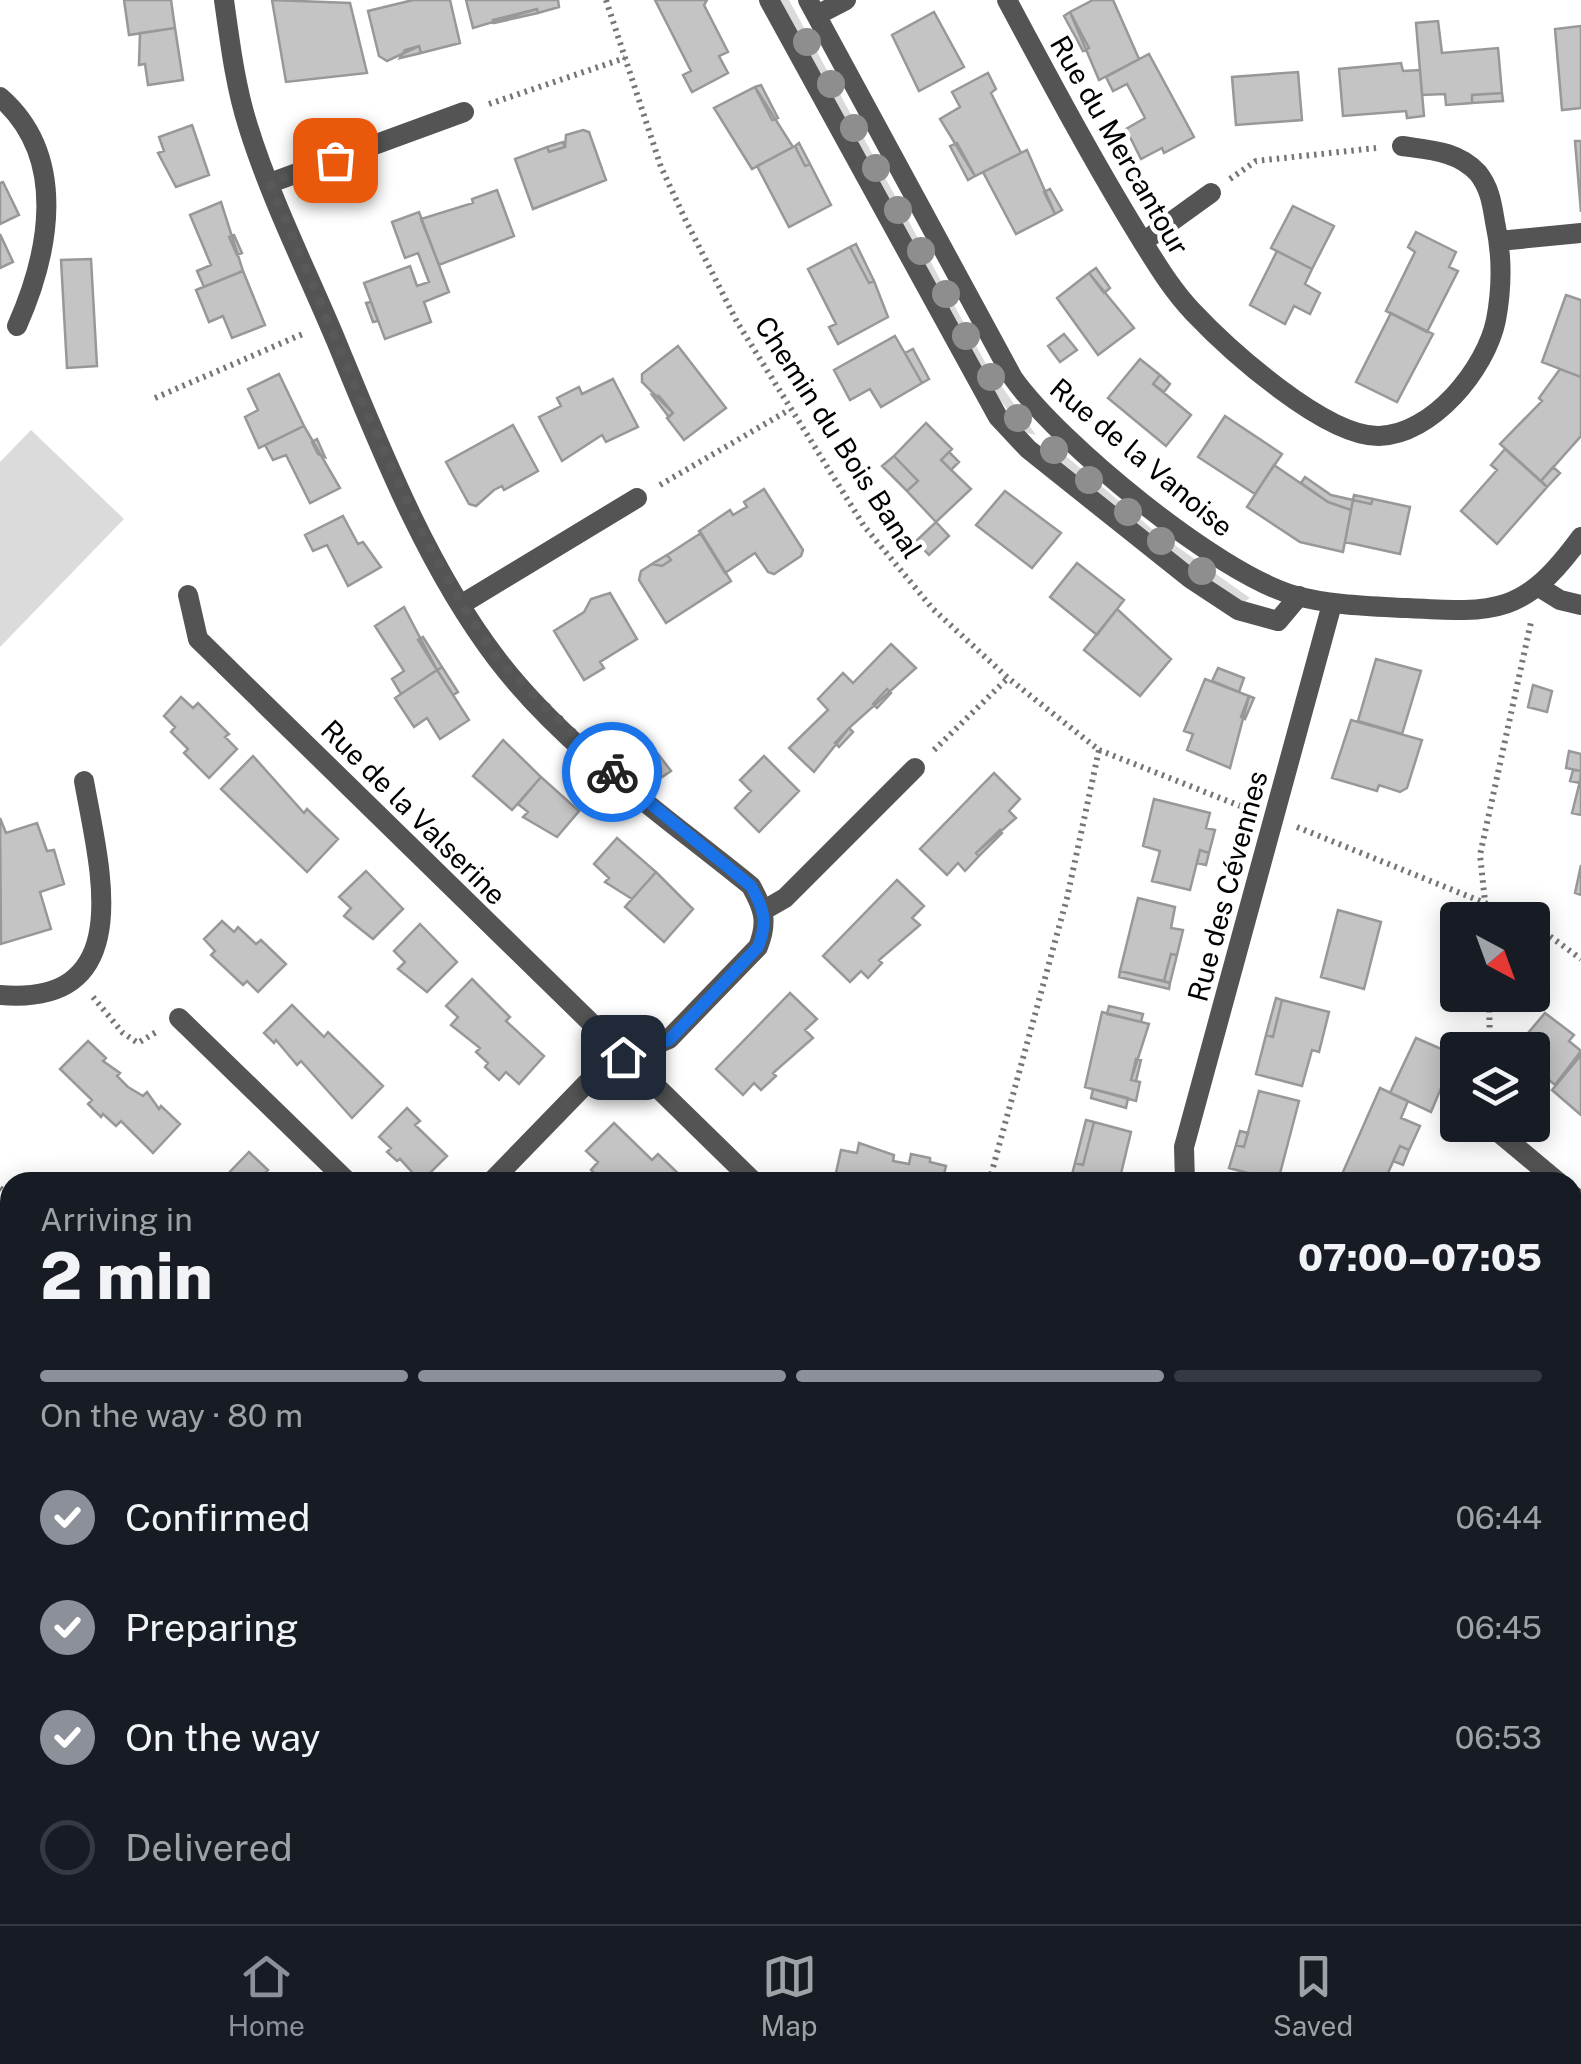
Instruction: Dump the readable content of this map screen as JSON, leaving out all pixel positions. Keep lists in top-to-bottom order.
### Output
{
  "streets": {
    "street": [
      "Rue du Mercantour",
      "Rue de la Vanoise",
      "Rue de la Valserine",
      "Rue des Cévennes"
    ],
    "path": ["Chemin du Bois Banal"]
  },
  "crossings": [
    ["Chemin du Bois Banal", "Rue des Cévennes"],
    ["Rue de la Vanoise", "Rue des Cévennes"]
  ],
  "north": "bottom right",
  "page": {
    "heading": ["2 min", "Arriving in", "07:00–07:05"],
    "bar": "On the way · 80 m",
    "list": [
      ["Confirmed", "06:44"],
      ["Preparing", "06:45"],
      ["On the way", "06:53"],
      "Delivered"
    ],
    "tabs": ["Home", "Map", "Saved"]
  }
}
